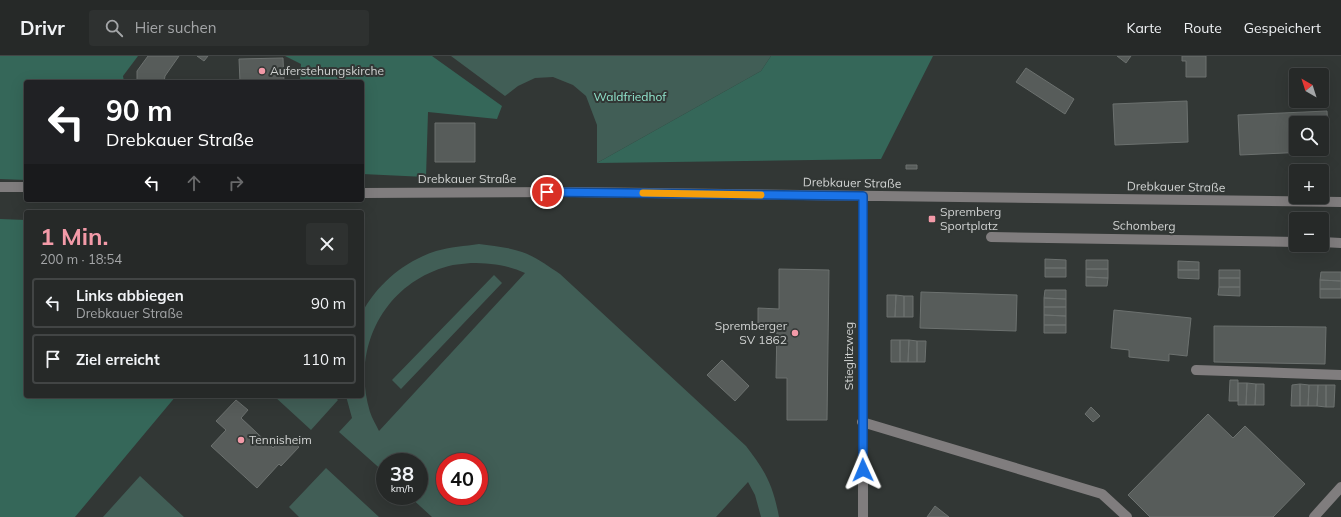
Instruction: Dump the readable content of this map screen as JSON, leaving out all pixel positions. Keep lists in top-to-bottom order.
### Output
{
  "streets": {
    "street": ["Drebkauer Straße", "Schomberg", "Stieglitzweg"]
  },
  "crossings": [
    ["Drebkauer Straße", "Stieglitzweg"]
  ],
  "parks": ["Waldfriedhof"],
  "places": {
    "other": ["Auferstehungskirche", "Spremberger SV 1862", "Tennisheim"],
    "transit": ["Spremberg Sportplatz"]
  },
  "north": "top left",
  "page": {
    "header": "Drivr",
    "search": "Hier suchen",
    "nav": ["Karte", "Route", "Gespeichert"],
    "map_buttons": ["+", "−"],
    "turn": ["90 m", "Drebkauer Straße"],
    "heading": ["1 Min.", "200 m · 18:54"],
    "list": [
      {
        "name": "Links abbiegen",
        "note": "Drebkauer Straße",
        "value": "90 m"
      },
      {
        "name": "Ziel erreicht",
        "value": "110 m"
      }
    ],
    "speed": "38 km/h",
    "limit": "40"
  }
}
